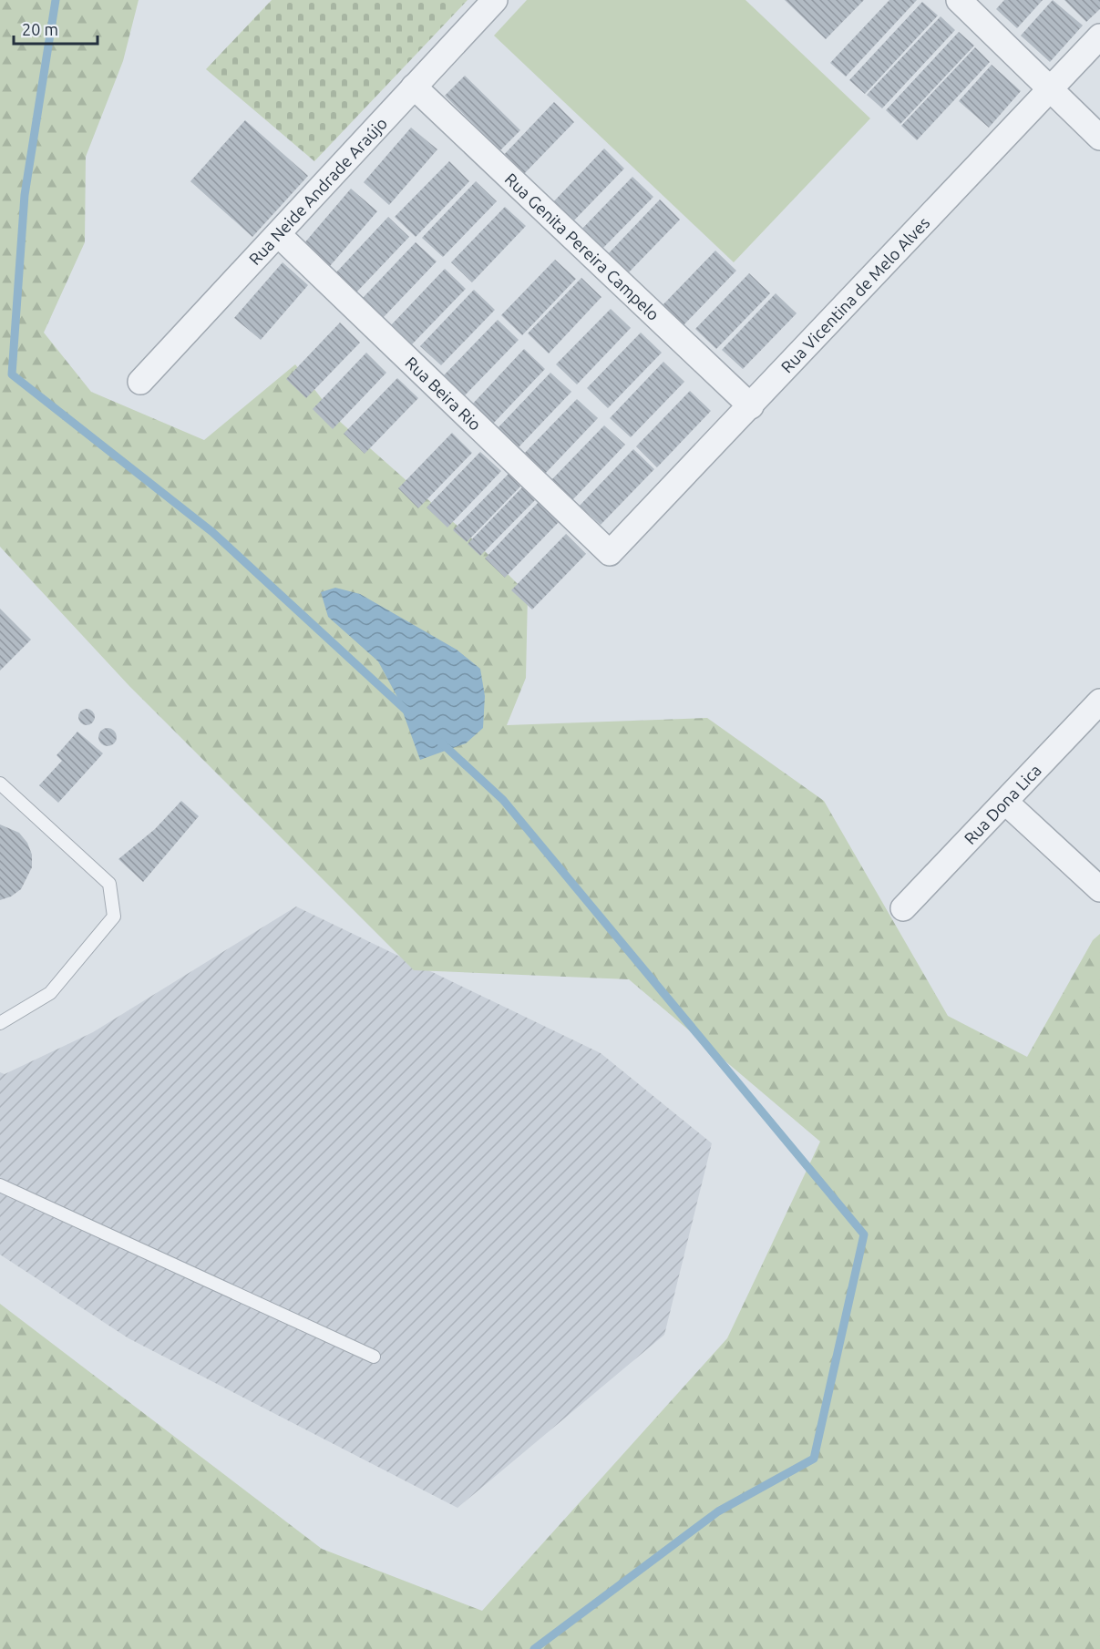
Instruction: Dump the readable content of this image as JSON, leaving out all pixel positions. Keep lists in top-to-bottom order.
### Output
{
  "streets": {
    "street": [
      "Rua Neide Andrade Araújo",
      "Rua Genita Pereira Campelo",
      "Rua Vicentina de Melo Alves",
      "Rua Beira Rio",
      "Rua Dona Lica"
    ]
  },
  "crossings": [
    ["Rua Neide Andrade Araújo", "Rua Genita Pereira Campelo"],
    ["Rua Neide Andrade Araújo", "Rua Beira Rio"],
    ["Rua Genita Pereira Campelo", "Rua Vicentina de Melo Alves"],
    ["Rua Vicentina de Melo Alves", "Rua Beira Rio"]
  ],
  "scale_bar": "20 m"
}
